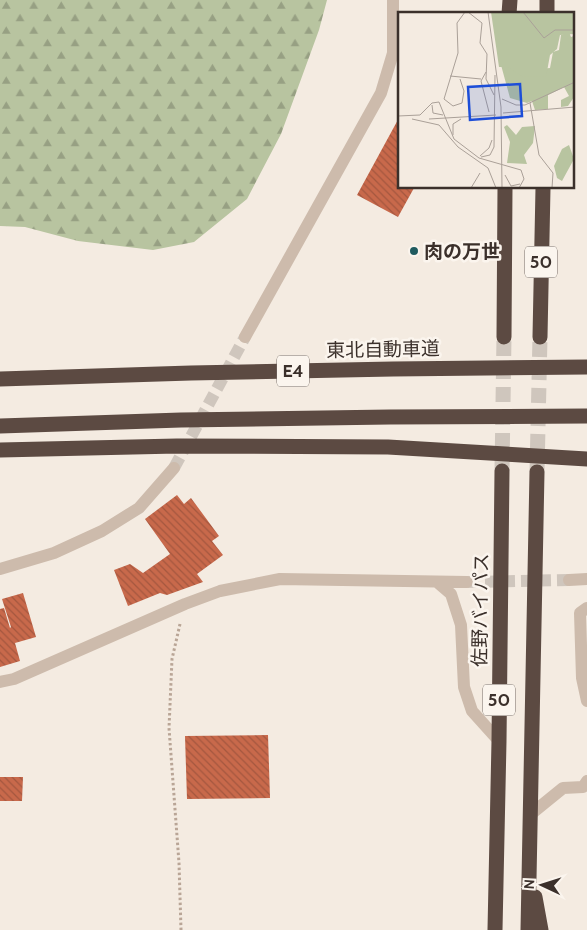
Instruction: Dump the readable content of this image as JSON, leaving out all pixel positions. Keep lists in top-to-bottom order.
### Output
{
  "streets": {
    "highway": [
      "50",
      "東北自動車道",
      "E4",
      "佐野バイパス"
    ]
  },
  "places": ["肉の万世"],
  "north": "left"
}
